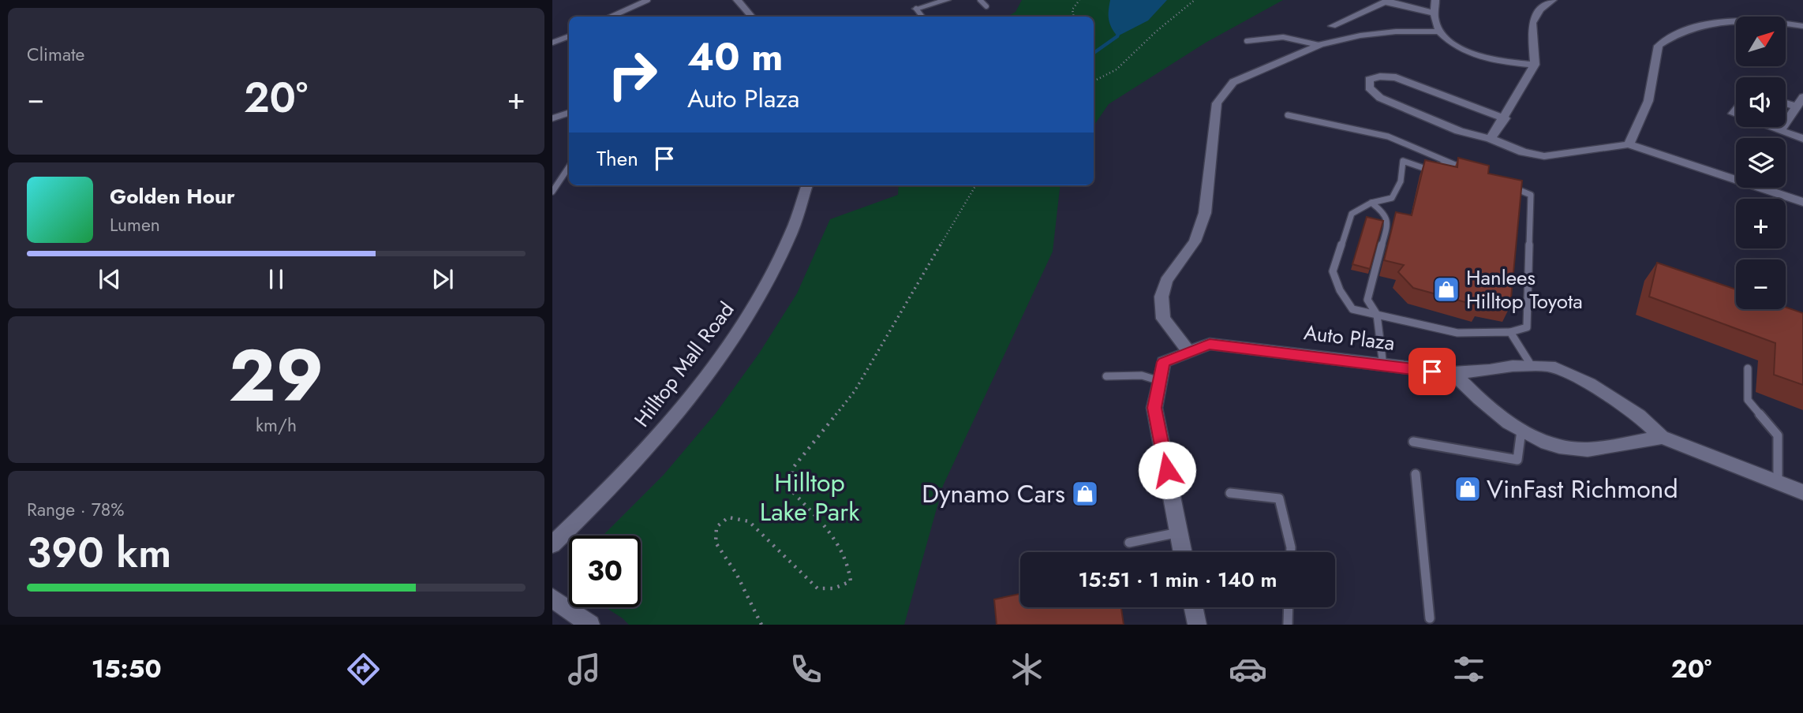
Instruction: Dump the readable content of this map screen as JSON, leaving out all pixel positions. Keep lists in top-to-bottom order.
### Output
{
  "streets": {
    "street": ["Auto Plaza", "Hilltop Mall Road"]
  },
  "parks": ["Hilltop Lake Park"],
  "places": {
    "shop": ["Hanlees Hilltop Toyota", "VinFast Richmond", "Dynamo Cars"]
  },
  "north": "top right",
  "page": {
    "tile": [
      "Climate",
      ["29", "km/h"],
      ["Range · 78%", "390 km"]
    ],
    "map_buttons": ["+", "−"],
    "turn": ["40 m", "Auto Plaza"],
    "heat": ["−", "20°", "+"],
    "then": "Then",
    "song": ["Golden Hour", "Lumen"],
    "limit": "30",
    "trip": "15:51 · 1 min · 140 m",
    "tabs": ["15:50", "20°"]
  }
}
